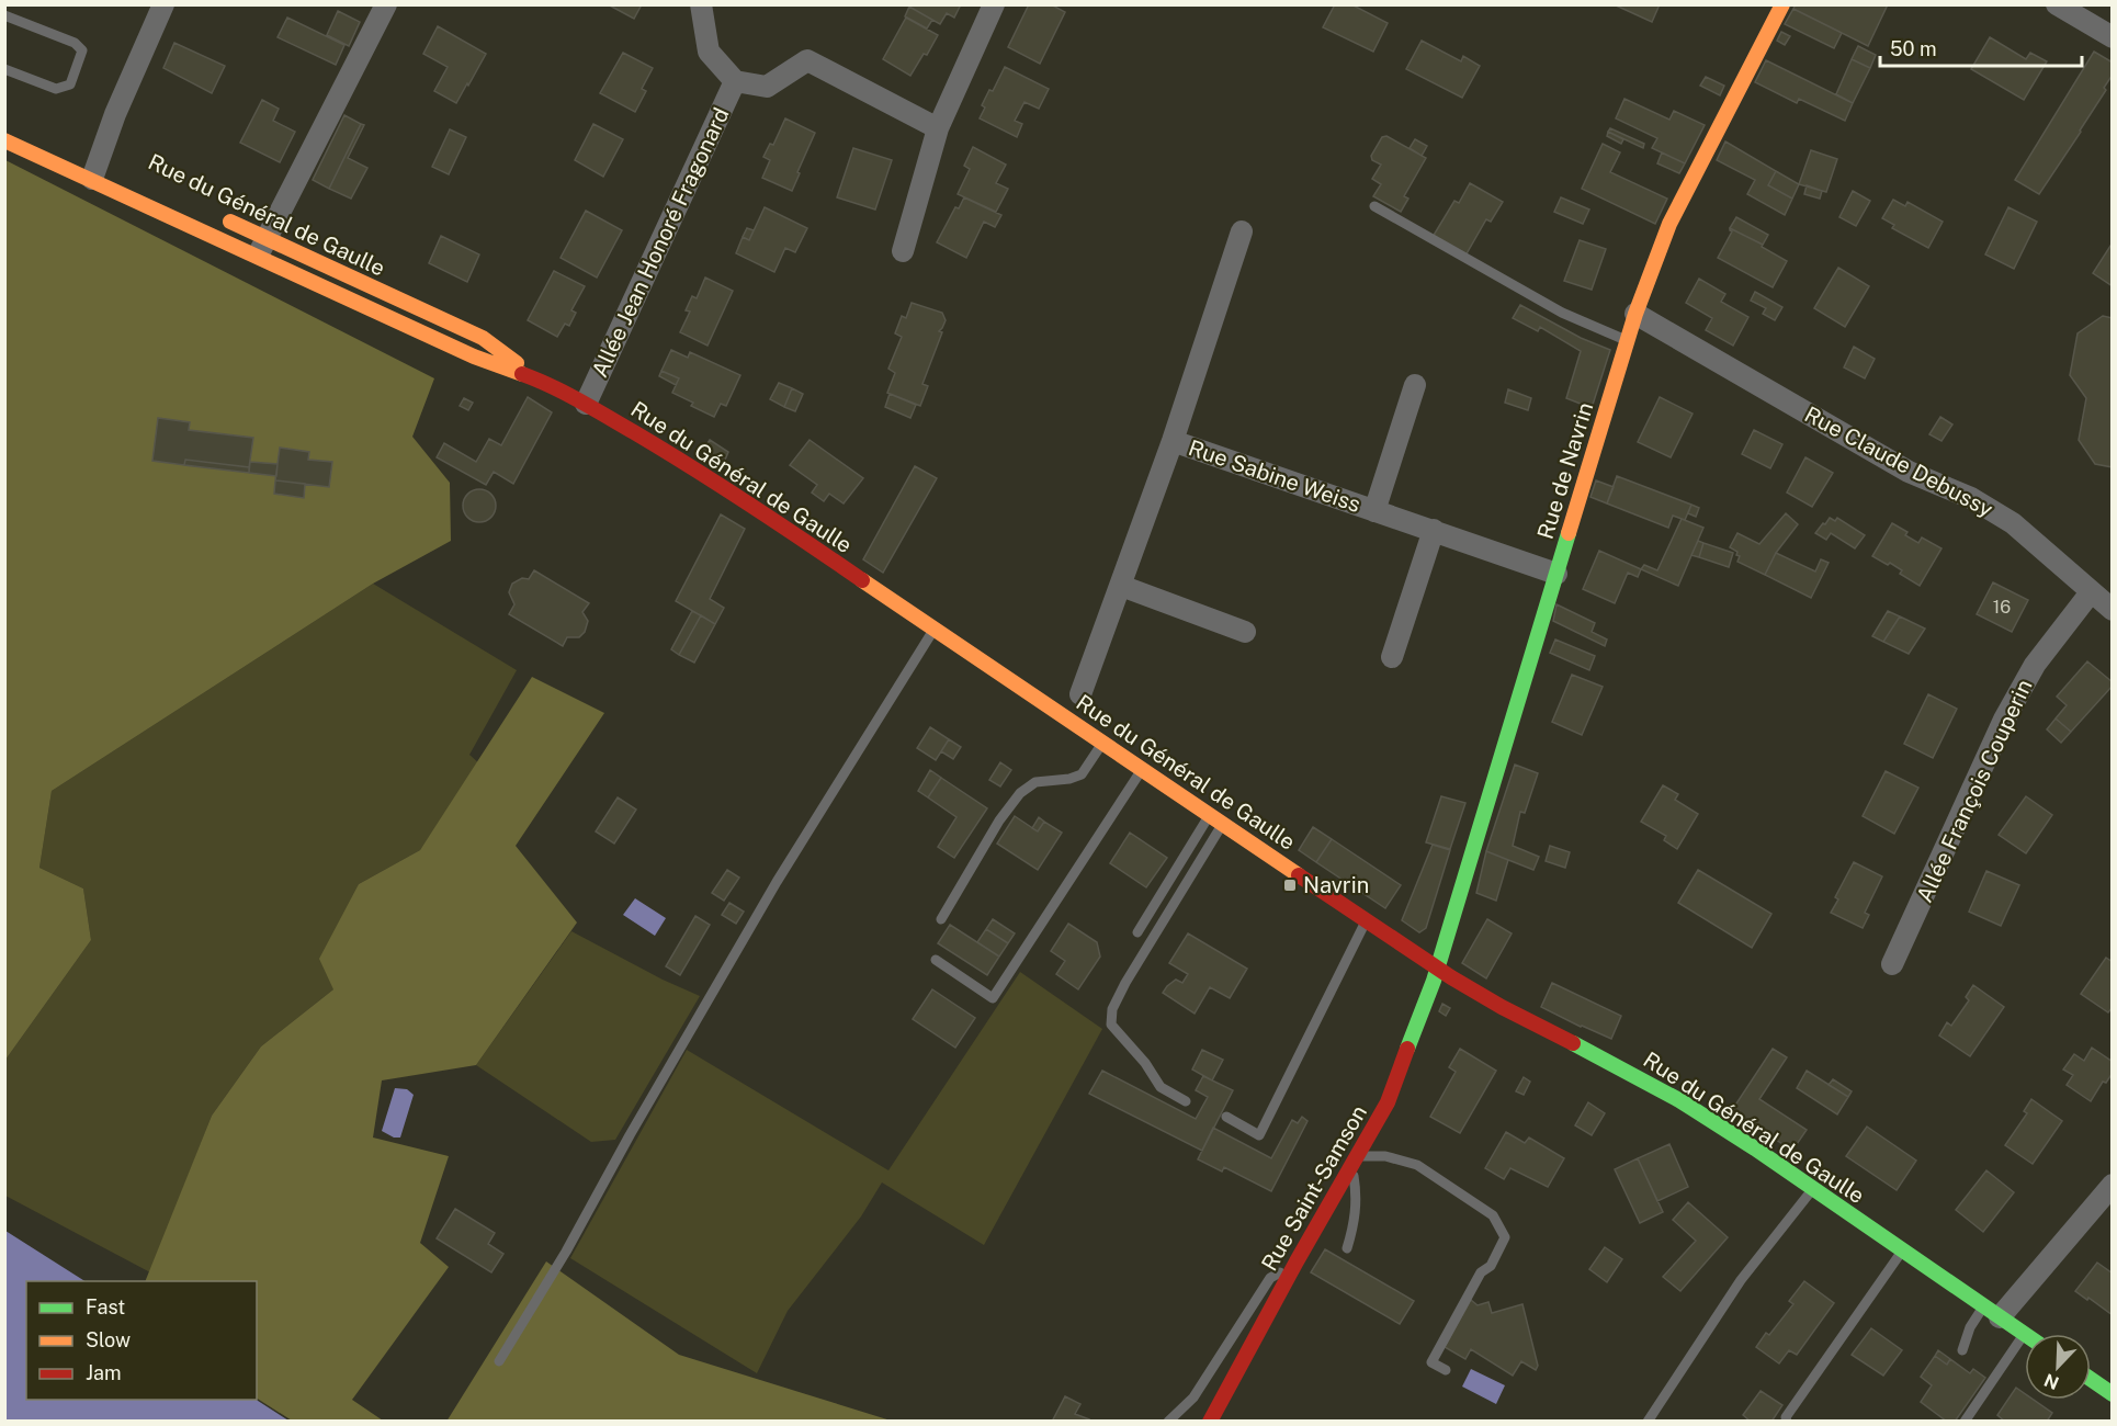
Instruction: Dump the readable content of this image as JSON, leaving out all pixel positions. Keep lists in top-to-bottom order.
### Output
{
  "streets": {
    "main road": ["Rue du Général de Gaulle", "Rue de Navrin", "Rue Saint-Samson"],
    "street": [
      "Allée Jean Honoré Fragonard",
      "Rue Claude Debussy",
      "Rue Sabine Weiss",
      "Allée François Couperin"
    ]
  },
  "crossings": [
    ["Rue du Général de Gaulle", "Allée Jean Honoré Fragonard"],
    ["Rue du Général de Gaulle", "Rue de Navrin"],
    ["Rue du Général de Gaulle", "Rue Saint-Samson"],
    ["Rue Claude Debussy", "Rue de Navrin"],
    ["Rue Claude Debussy", "Allée François Couperin"],
    ["Rue de Navrin", "Rue Sabine Weiss"],
    ["Rue de Navrin", "Rue Saint-Samson"]
  ],
  "places": {
    "transit": ["Navrin"]
  },
  "house_numbers": ["16"],
  "legend": ["Fast", "Slow", "Jam"],
  "scale_bar": "50 m",
  "north": "bottom left"
}
